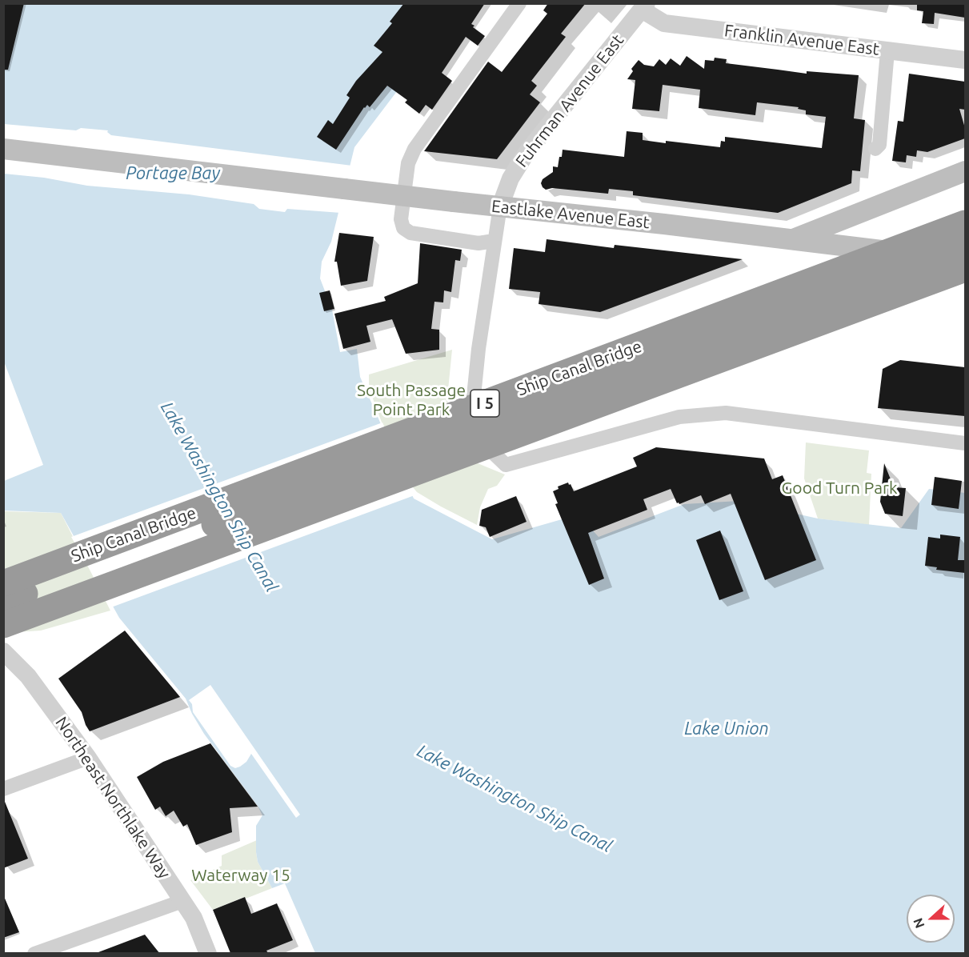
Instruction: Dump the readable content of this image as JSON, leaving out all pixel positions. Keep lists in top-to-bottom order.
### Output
{
  "streets": {
    "highway": ["Ship Canal Bridge", "I 5"],
    "main road": ["Eastlake Avenue East"],
    "street": ["Franklin Avenue East", "Fuhrman Avenue East", "Northeast Northlake Way"]
  },
  "crossings": [
    ["Franklin Avenue East", "Fuhrman Avenue East"],
    ["Fuhrman Avenue East", "Eastlake Avenue East"]
  ],
  "water": ["Portage Bay", "Lake Washington Ship Canal", "Lake Union"],
  "parks": ["South Passage Point Park", "Good Turn Park", "Waterway 15"],
  "north": "left"
}
